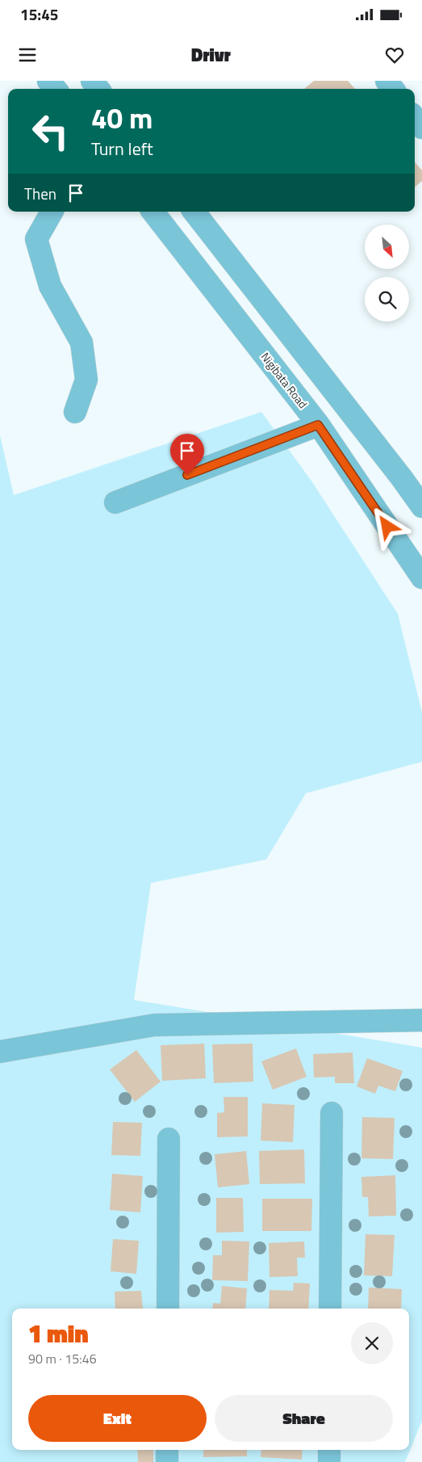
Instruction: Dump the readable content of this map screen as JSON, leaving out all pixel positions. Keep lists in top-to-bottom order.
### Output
{
  "streets": {
    "street": ["Nigibata Road"]
  },
  "north": "bottom right",
  "page": {
    "status": "15:45",
    "header": "Drivr",
    "turn": ["40 m", "Turn left"],
    "then": "Then",
    "heading": ["1 min", "90 m · 15:46"],
    "buttons": ["Exit", "Share"]
  }
}
